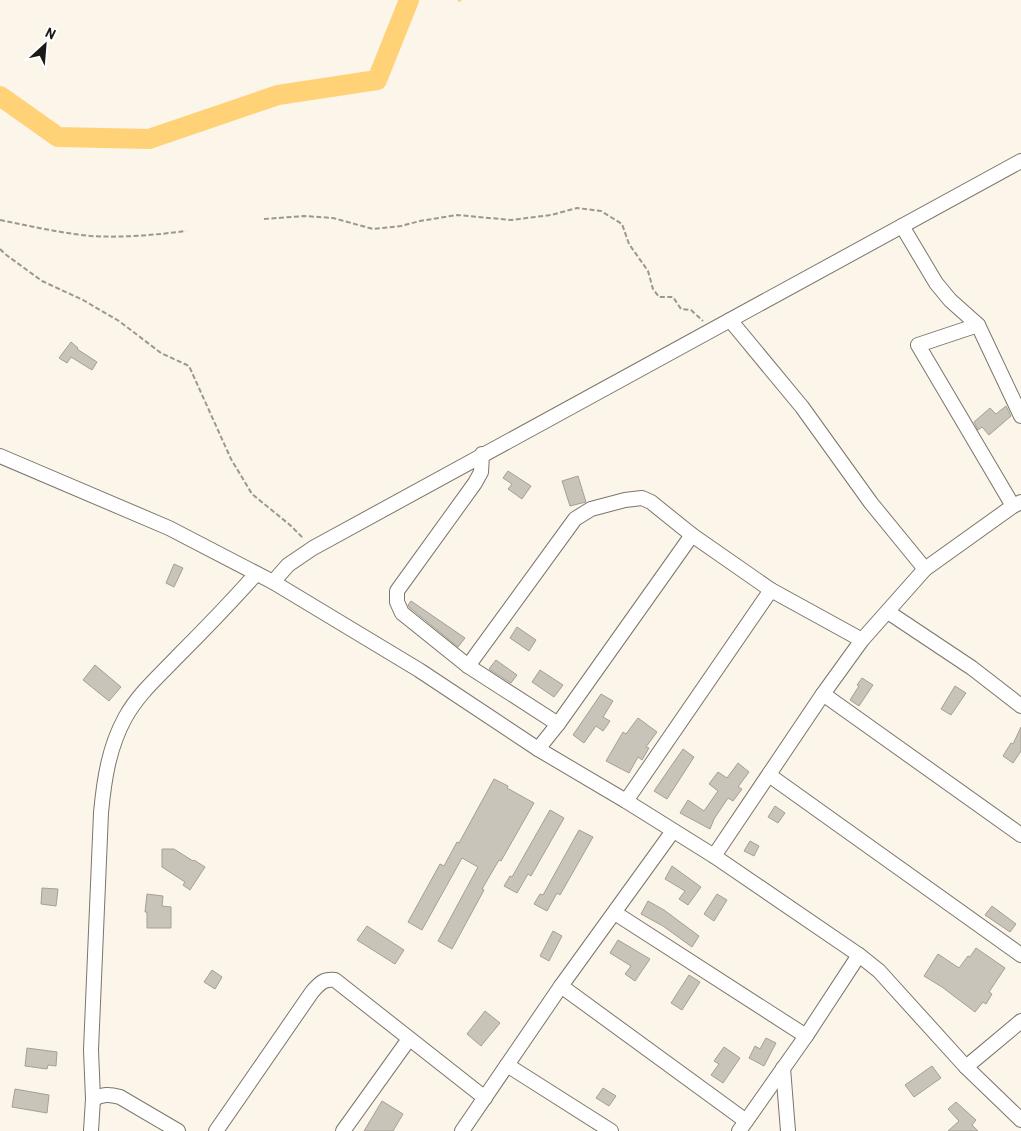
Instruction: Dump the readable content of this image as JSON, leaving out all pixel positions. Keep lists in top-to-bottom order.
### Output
{
  "north": "top right"
}
